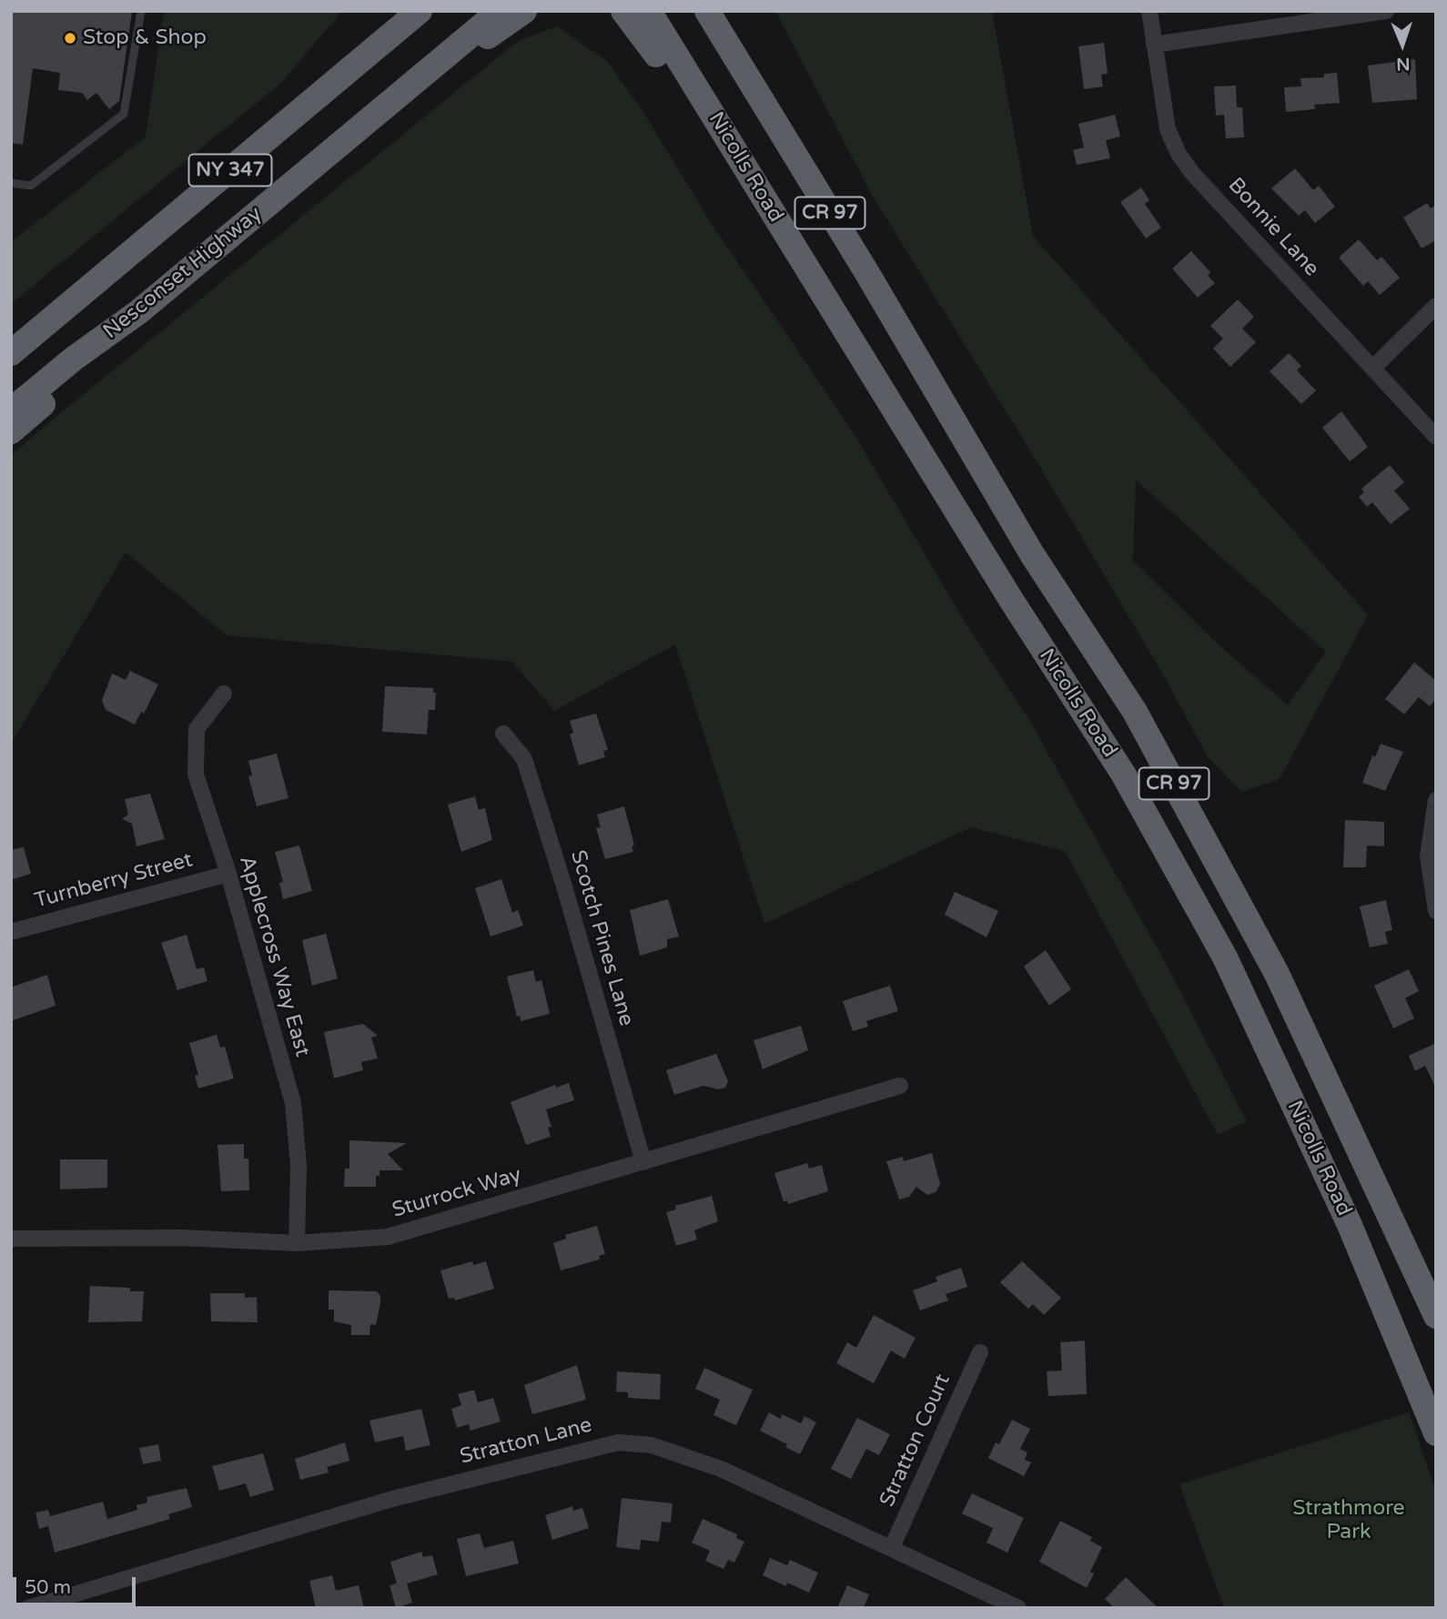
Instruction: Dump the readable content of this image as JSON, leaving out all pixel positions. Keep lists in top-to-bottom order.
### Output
{
  "streets": {
    "highway": [
      "Nicolls Road",
      "NY 347",
      "CR 97",
      "Nesconset Highway"
    ],
    "street": [
      "Bonnie Lane",
      "Turnberry Street",
      "Scotch Pines Lane",
      "Applecross Way East",
      "Sturrock Way",
      "Stratton Court",
      "Stratton Lane"
    ]
  },
  "crossings": [
    ["Turnberry Street", "Applecross Way East"],
    ["Scotch Pines Lane", "Sturrock Way"],
    ["Applecross Way East", "Sturrock Way"],
    ["Stratton Court", "Stratton Lane"]
  ],
  "parks": ["Strathmore Park"],
  "places": ["Stop & Shop"],
  "scale_bar": "50 m",
  "north": "bottom"
}
